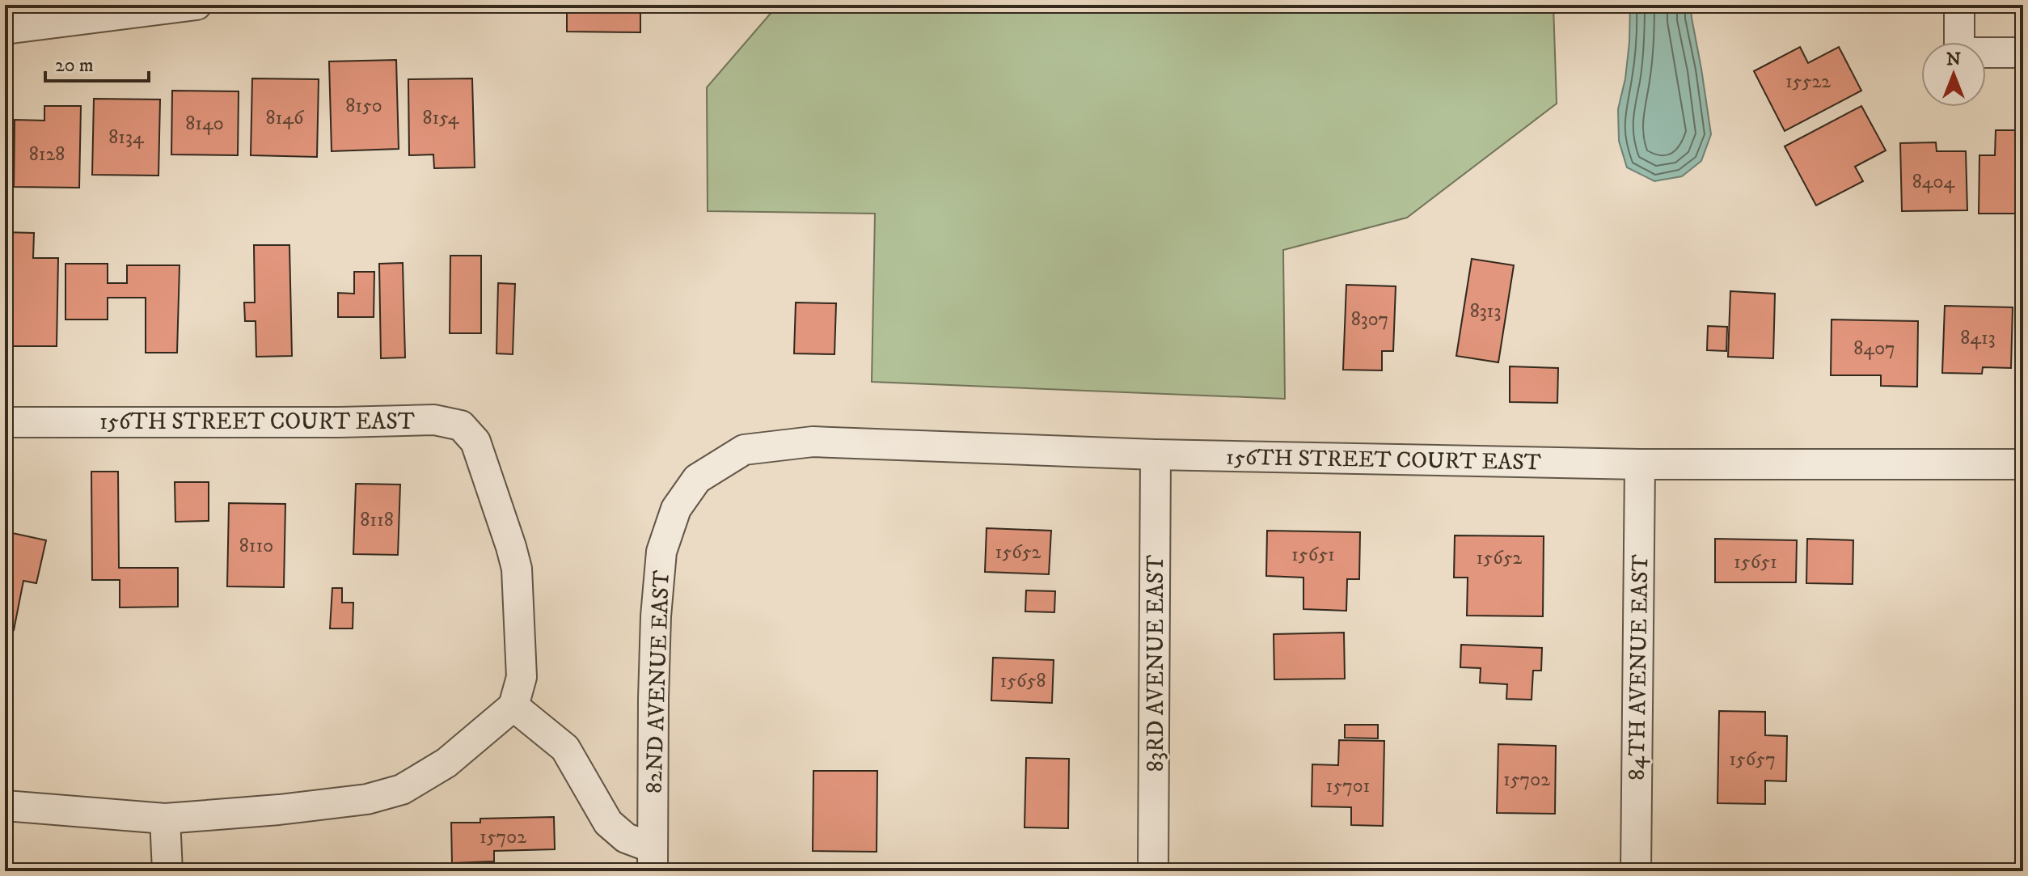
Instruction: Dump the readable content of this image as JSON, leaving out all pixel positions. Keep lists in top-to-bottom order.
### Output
{
  "streets": {
    "street": [
      "156TH STREET COURT EAST",
      "83RD AVENUE EAST",
      "84TH AVENUE EAST",
      "82ND AVENUE EAST"
    ]
  },
  "crossings": [
    ["156TH STREET COURT EAST", "83RD AVENUE EAST"],
    ["156TH STREET COURT EAST", "84TH AVENUE EAST"],
    ["156TH STREET COURT EAST", "82ND AVENUE EAST"]
  ],
  "house_numbers": [
    "15522",
    "8150",
    "8146",
    "8154",
    "8140",
    "8134",
    "8128",
    "8404",
    "8313",
    "8307",
    "8413",
    "8407",
    "8118",
    "8110",
    "15652",
    "15651",
    "15652",
    "15651",
    "15658",
    "15657",
    "15702",
    "15701",
    "15702"
  ],
  "scale_bar": "20 m",
  "north": "top"
}
